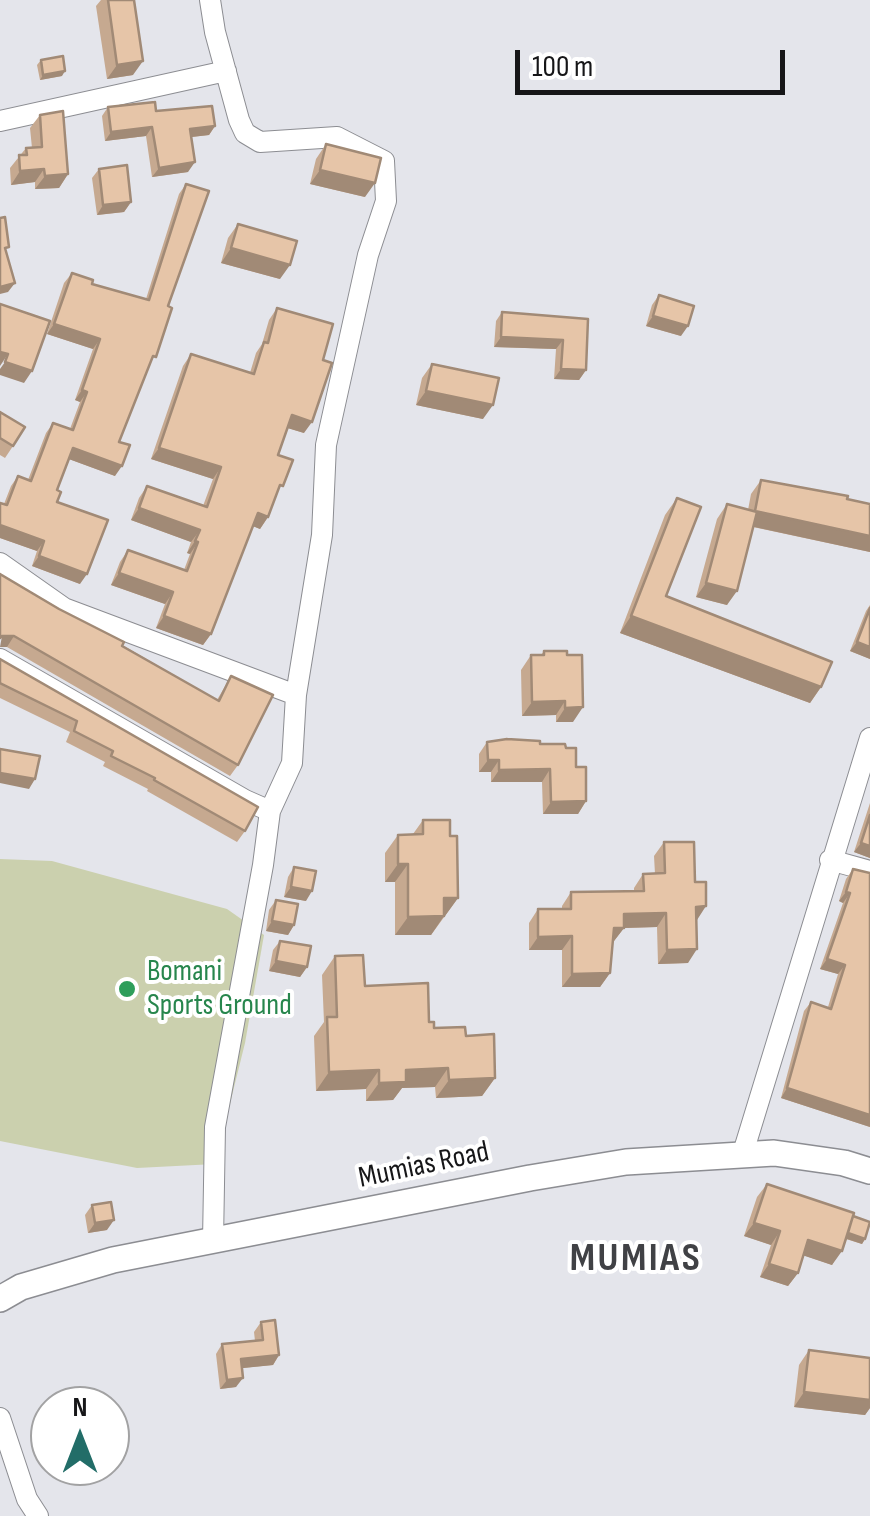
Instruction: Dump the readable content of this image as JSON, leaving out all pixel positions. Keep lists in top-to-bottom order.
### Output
{
  "streets": {
    "street": ["Mumias Road"]
  },
  "districts": ["MUMIAS"],
  "places": ["Bomani Sports Ground"],
  "scale_bar": "100 m",
  "north": "top"
}
